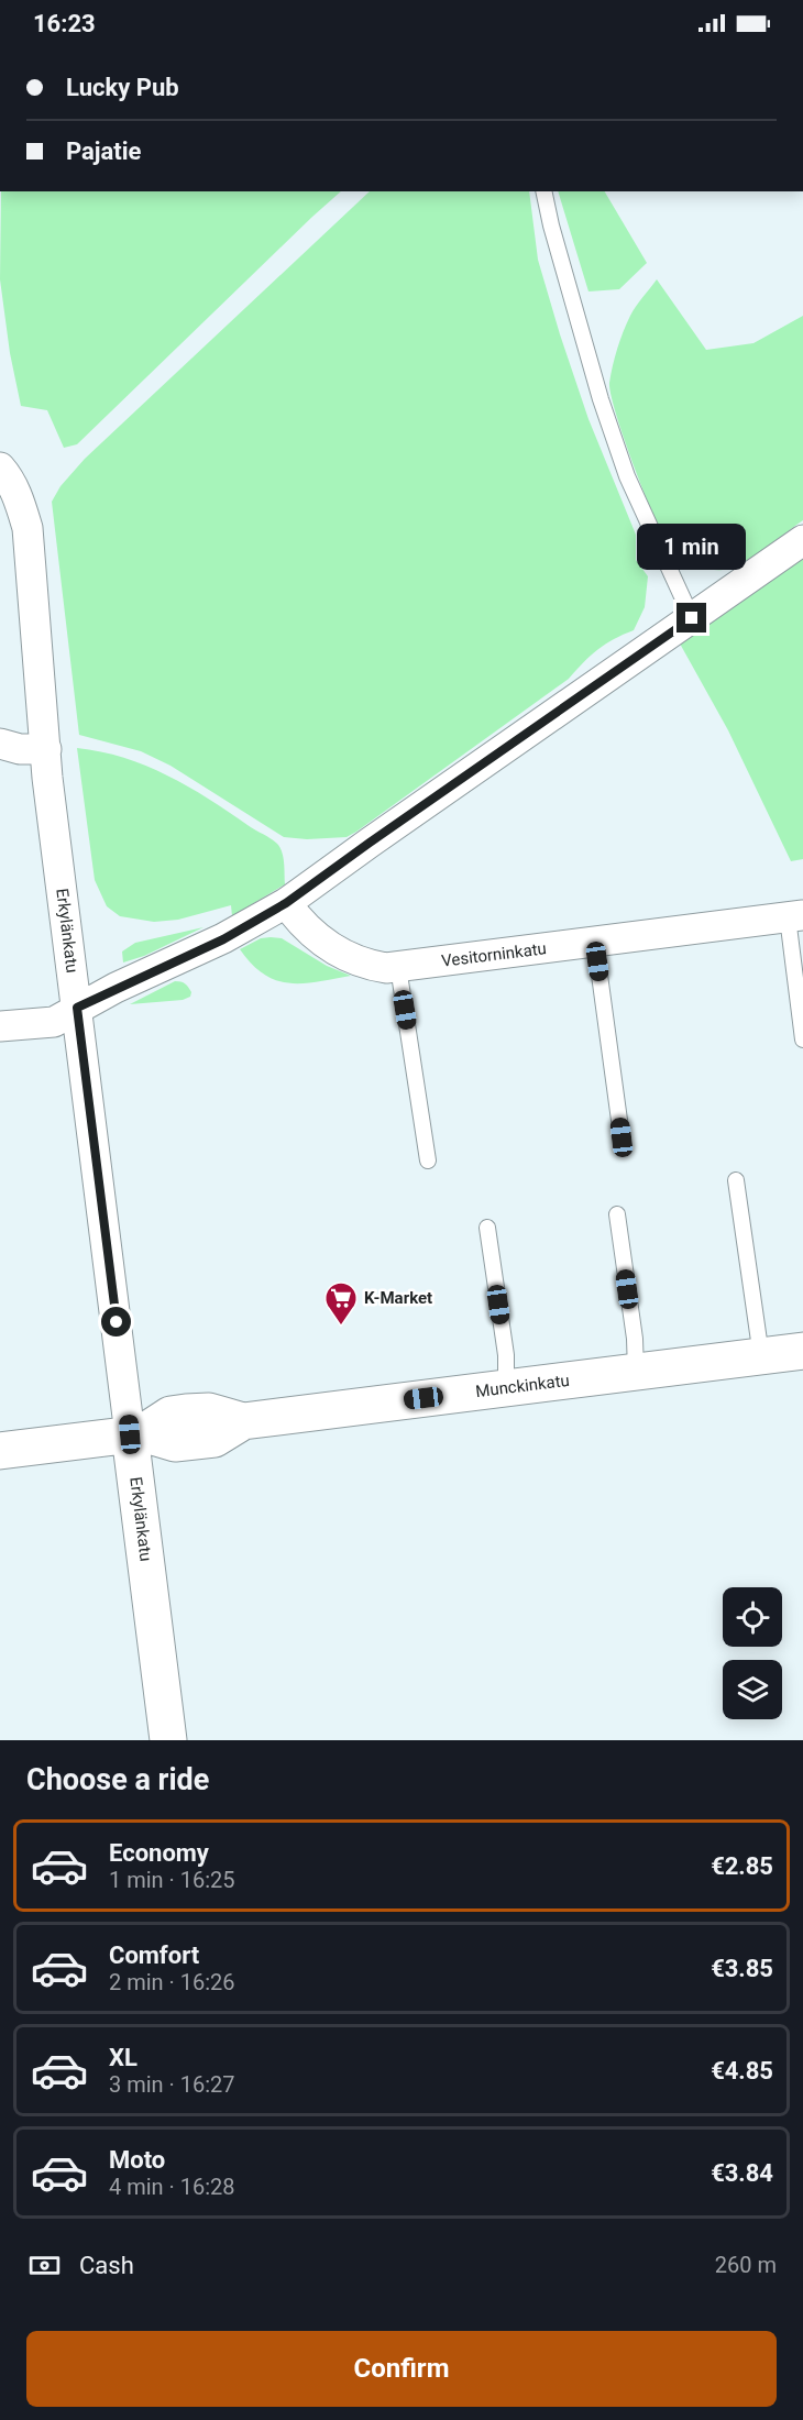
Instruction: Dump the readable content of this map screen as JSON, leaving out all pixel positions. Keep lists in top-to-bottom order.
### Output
{
  "streets": {
    "main road": ["Erkylänkatu", "Munckinkatu"],
    "street": ["Vesitorninkatu"]
  },
  "crossings": [
    ["Erkylänkatu", "Munckinkatu"]
  ],
  "places": {
    "supermarket": ["K-Market"]
  },
  "page": {
    "status": "16:23",
    "banner": ["Lucky Pub", "Pajatie"],
    "bubble": "1 min",
    "heading": "Choose a ride",
    "list": [
      {
        "name": "Economy",
        "note": "1 min · 16:25",
        "value": "€2.85"
      },
      {
        "name": "Comfort",
        "note": "2 min · 16:26",
        "value": "€3.85"
      },
      {
        "name": "XL",
        "note": "3 min · 16:27",
        "value": "€4.85"
      },
      {
        "name": "Moto",
        "note": "4 min · 16:28",
        "value": "€3.84"
      }
    ],
    "pay": ["Cash", "260 m"],
    "buttons": "Confirm"
  }
}
